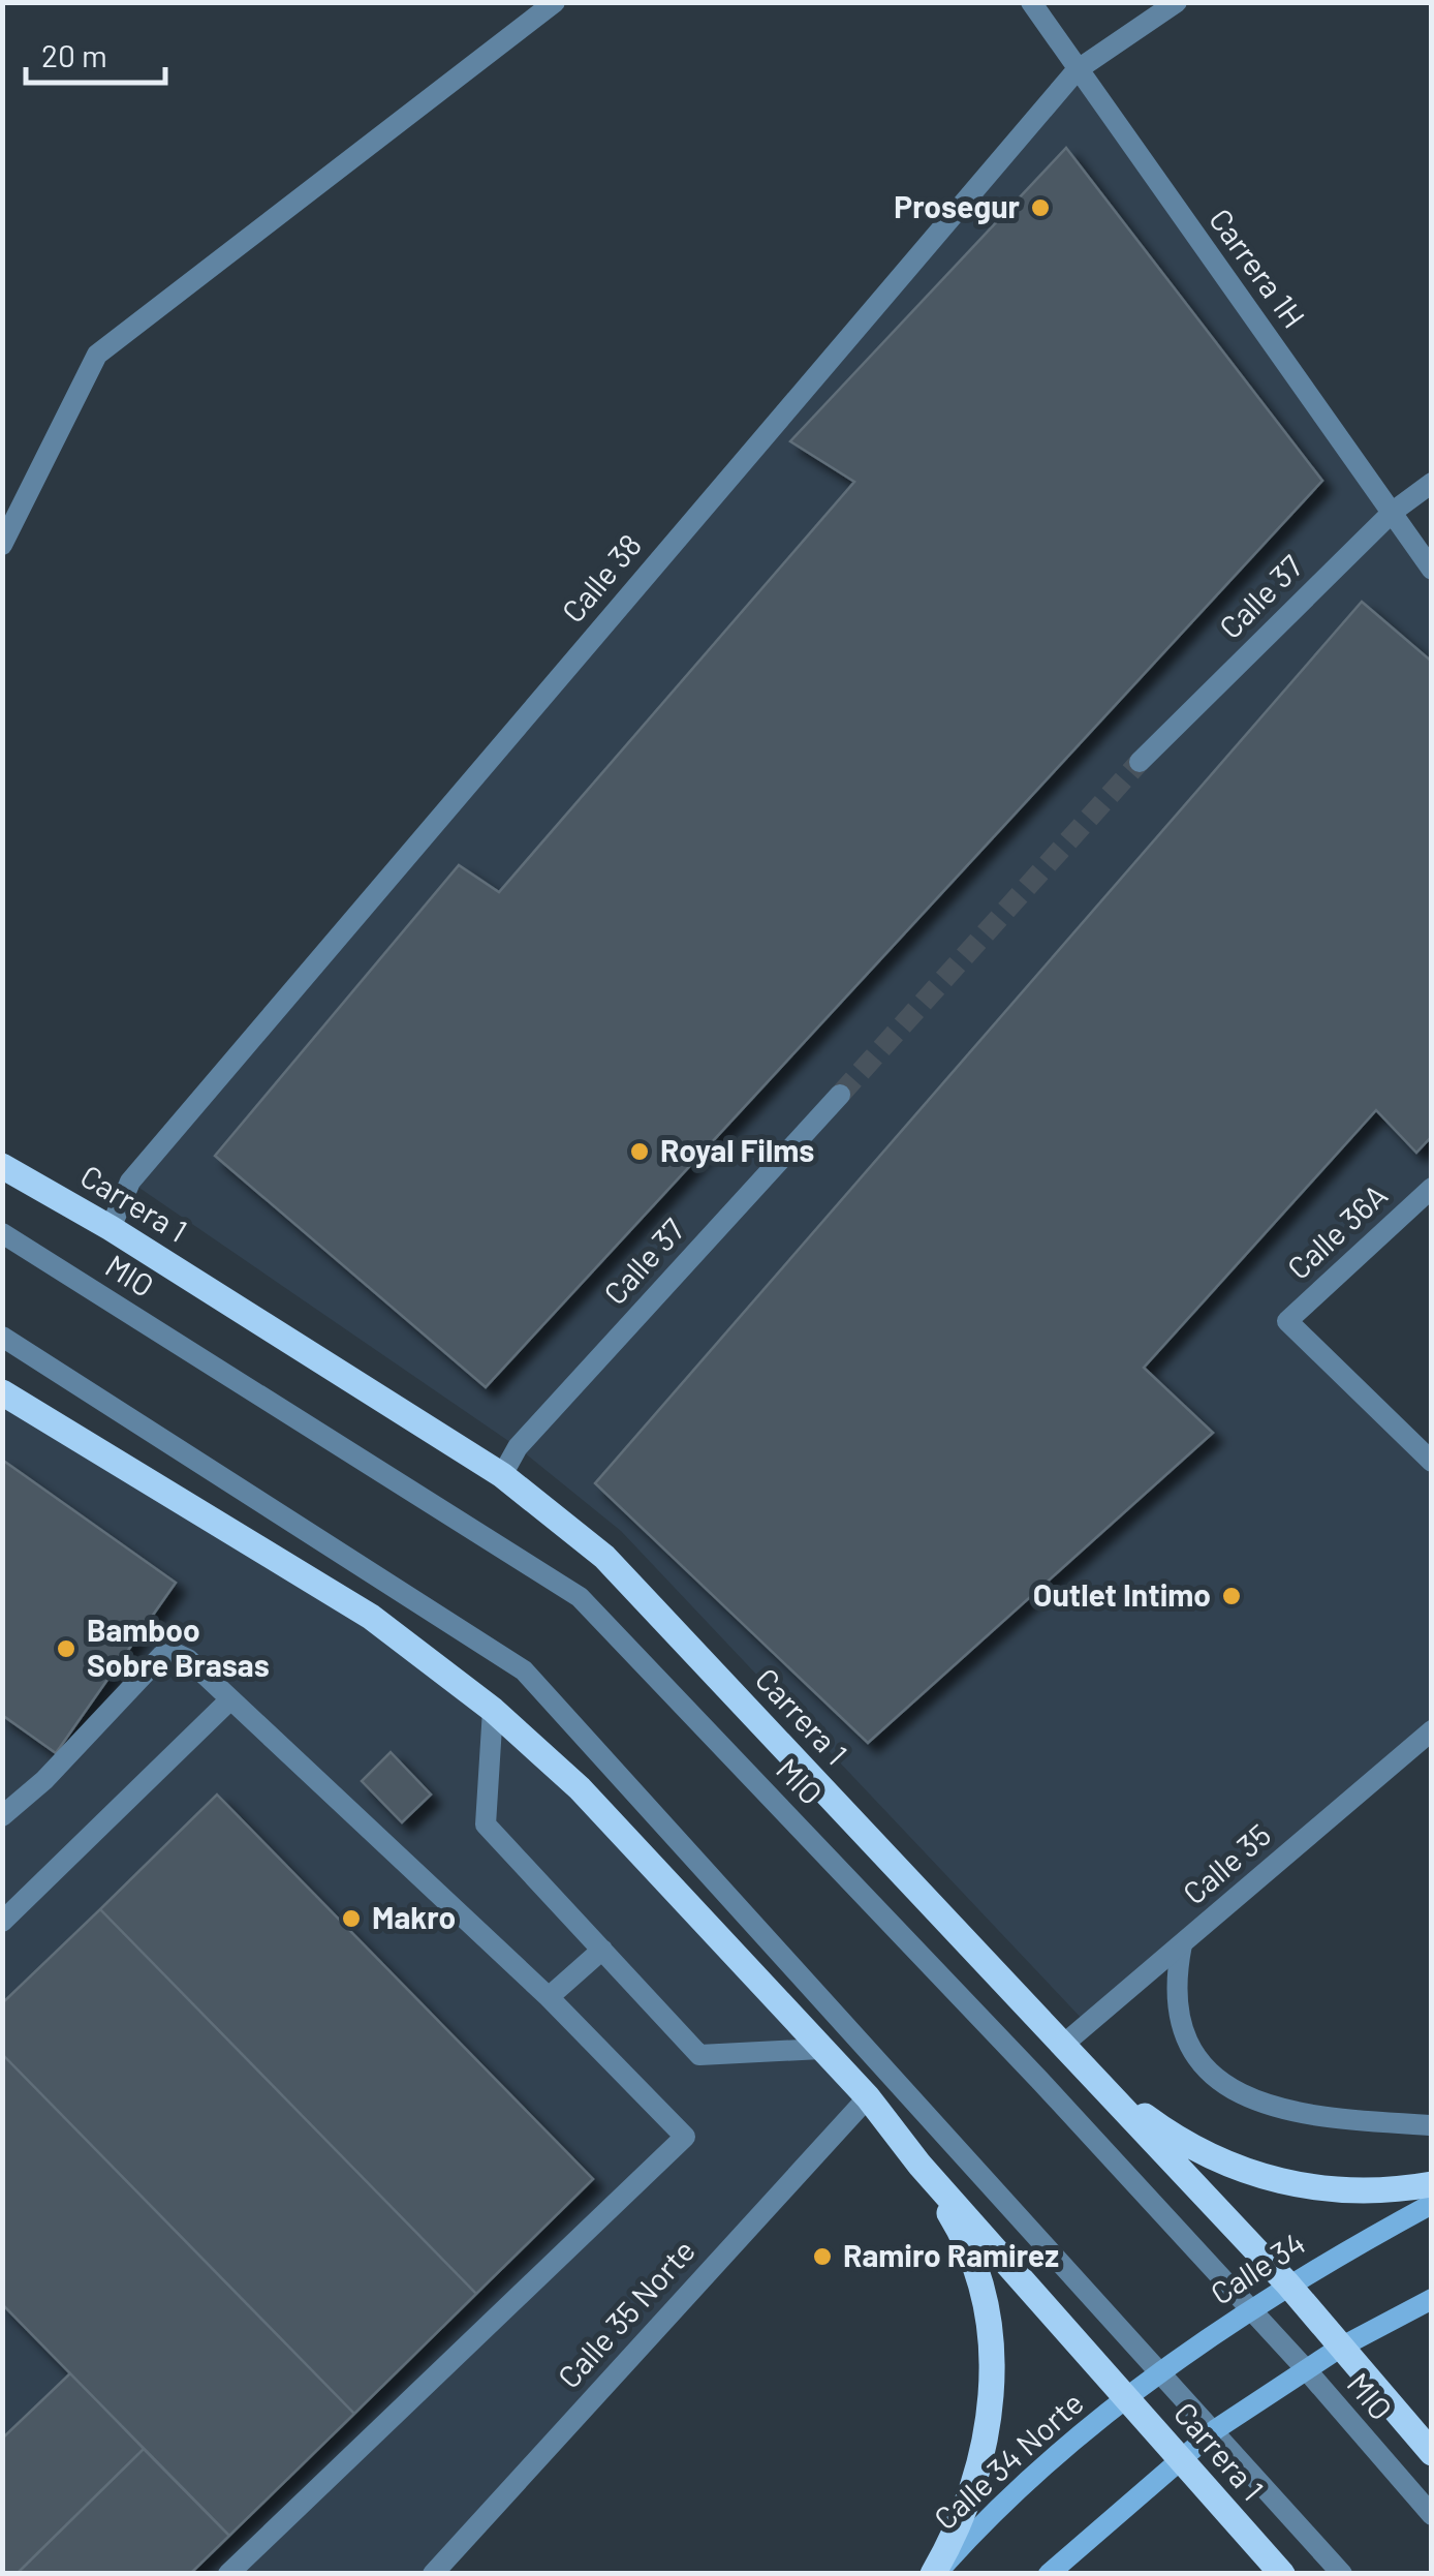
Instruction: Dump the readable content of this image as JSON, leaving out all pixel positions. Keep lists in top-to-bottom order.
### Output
{
  "streets": {
    "main road": ["Carrera 1", "Calle 34", "Calle 34 Norte"],
    "street": [
      "Carrera 1H",
      "Calle 38",
      "Calle 37",
      "Calle 36A",
      "MIO",
      "Calle 35",
      "Calle 35 Norte"
    ]
  },
  "crossings": [
    ["Carrera 1H", "Calle 38"],
    ["Carrera 1H", "Calle 37"],
    ["Calle 38", "Carrera 1"],
    ["Calle 37", "Carrera 1"],
    ["Carrera 1", "Calle 35"],
    ["Carrera 1", "Calle 34"],
    ["Carrera 1", "Calle 35 Norte"],
    ["Carrera 1", "Calle 34 Norte"],
    ["MIO", "Calle 34"],
    ["Calle 34", "Calle 34 Norte"]
  ],
  "places": [
    "Prosegur",
    "Royal Films",
    "Outlet Intimo",
    "Bamboo Sobre Brasas",
    "Makro",
    "Ramiro Ramirez"
  ],
  "scale_bar": "20 m"
}
